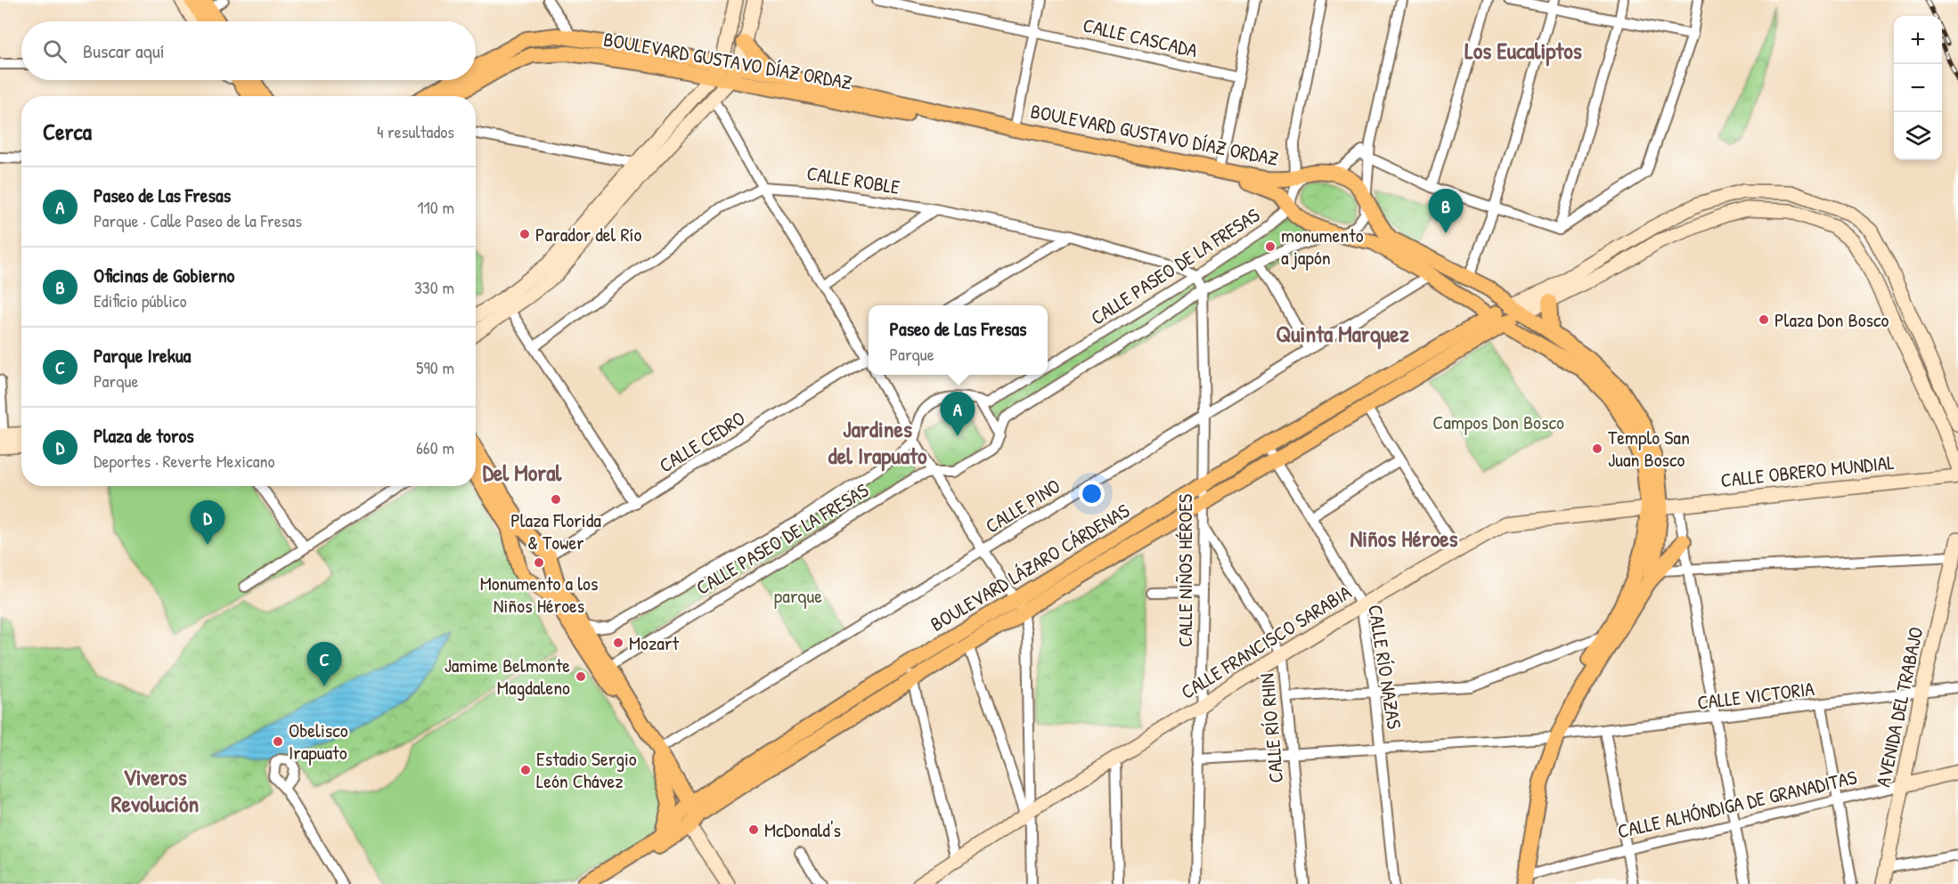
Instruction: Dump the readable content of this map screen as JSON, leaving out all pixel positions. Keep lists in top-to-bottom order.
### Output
{
  "streets": {
    "main road": ["BOULEVARD GUSTAVO DÍAZ ORDAZ", "BOULEVARD LÁZARO CÁRDENAS"],
    "street": [
      "CALLE CASCADA",
      "CALLE ROBLE",
      "CALLE PASEO DE LA FRESAS",
      "CALLE CEDRO",
      "CALLE OBRERO MUNDIAL",
      "CALLE PINO",
      "CALLE NIÑOS HÉROES",
      "CALLE FRANCISCO SARABIA",
      "CALLE RÍO NAZAS",
      "CALLE VICTORIA",
      "AVENIDA DEL TRABAJO",
      "CALLE RÍO RHIN",
      "CALLE ALHÓNDIGA DE GRANADITAS"
    ]
  },
  "crossings": [
    ["BOULEVARD GUSTAVO DÍAZ ORDAZ", "CALLE PASEO DE LA FRESAS"],
    ["BOULEVARD GUSTAVO DÍAZ ORDAZ", "CALLE OBRERO MUNDIAL"],
    ["BOULEVARD GUSTAVO DÍAZ ORDAZ", "CALLE PINO"],
    ["BOULEVARD GUSTAVO DÍAZ ORDAZ", "BOULEVARD LÁZARO CÁRDENAS"],
    ["BOULEVARD GUSTAVO DÍAZ ORDAZ", "CALLE FRANCISCO SARABIA"],
    ["BOULEVARD GUSTAVO DÍAZ ORDAZ", "CALLE VICTORIA"],
    ["BOULEVARD GUSTAVO DÍAZ ORDAZ", "CALLE ALHÓNDIGA DE GRANADITAS"],
    ["CALLE ROBLE", "CALLE PASEO DE LA FRESAS"],
    ["CALLE PASEO DE LA FRESAS", "CALLE NIÑOS HÉROES"],
    ["CALLE OBRERO MUNDIAL", "CALLE FRANCISCO SARABIA"],
    ["CALLE PINO", "CALLE NIÑOS HÉROES"],
    ["BOULEVARD LÁZARO CÁRDENAS", "CALLE NIÑOS HÉROES"],
    ["BOULEVARD LÁZARO CÁRDENAS", "CALLE RÍO NAZAS"],
    ["CALLE NIÑOS HÉROES", "CALLE FRANCISCO SARABIA"],
    ["CALLE NIÑOS HÉROES", "CALLE VICTORIA"],
    ["CALLE NIÑOS HÉROES", "CALLE RÍO RHIN"],
    ["CALLE FRANCISCO SARABIA", "CALLE RÍO NAZAS"],
    ["CALLE FRANCISCO SARABIA", "CALLE RÍO RHIN"],
    ["CALLE RÍO NAZAS", "CALLE VICTORIA"],
    ["CALLE VICTORIA", "AVENIDA DEL TRABAJO"],
    ["CALLE VICTORIA", "CALLE RÍO RHIN"],
    ["AVENIDA DEL TRABAJO", "CALLE ALHÓNDIGA DE GRANADITAS"]
  ],
  "districts": [
    "Los Eucaliptos",
    "Quinta Marquez",
    "Jardines del Irapuato",
    "Del Moral",
    "Niños Héroes",
    "Viveros Revolución"
  ],
  "parks": ["Campos Don Bosco", "parque"],
  "places": [
    "Parador del Río",
    "monumento a japón",
    "Plaza Don Bosco",
    "Templo San Juan Bosco",
    "Plaza Florida & Tower",
    "Monumento a los Niños Héroes",
    "Mozart",
    "Jamime Belmonte Magdaleno",
    "Obelisco Irapuato",
    "Estadio Sergio León Chávez",
    "McDonald's"
  ],
  "page": {
    "map_buttons": ["+", "−"],
    "search": "Buscar aquí",
    "heading": ["Cerca", "4 resultados"],
    "list": [
      {
        "mark": "A",
        "name": "Paseo de Las Fresas",
        "note": "Parque · Calle Paseo de la Fresas",
        "value": "110 m"
      },
      {
        "mark": "B",
        "name": "Oficinas de Gobierno",
        "note": "Edificio público",
        "value": "330 m"
      },
      {
        "mark": "C",
        "name": "Parque Irekua",
        "note": "Parque",
        "value": "590 m"
      },
      {
        "mark": "D",
        "name": "Plaza de toros",
        "note": "Deportes · Reverte Mexicano",
        "value": "660 m"
      }
    ],
    "pins": [
      "B",
      "A",
      "D",
      "C"
    ],
    "popup": ["Paseo de Las Fresas", "Parque"]
  }
}
